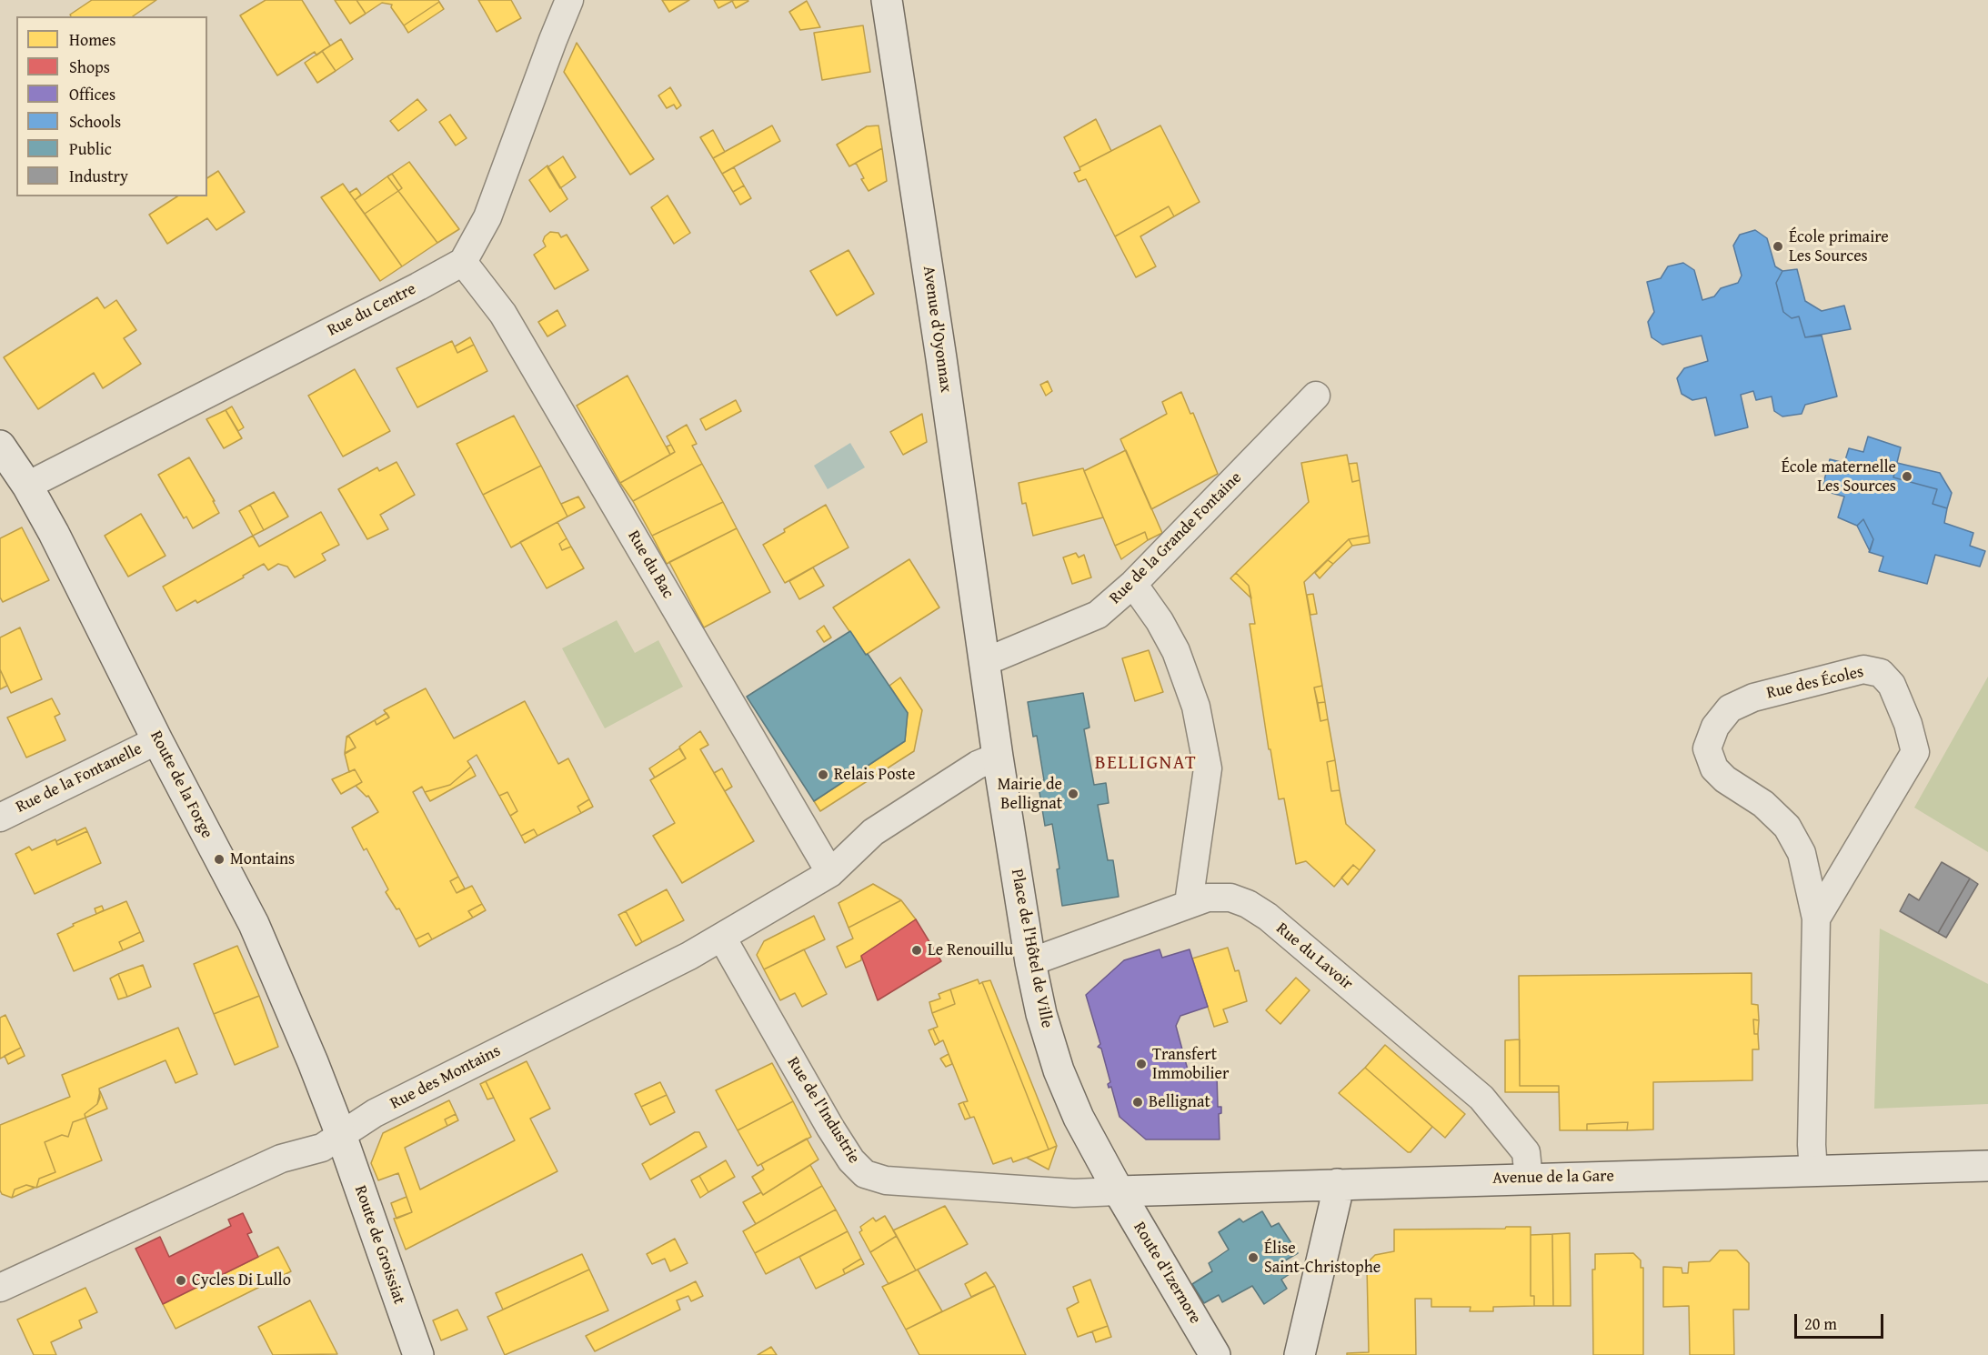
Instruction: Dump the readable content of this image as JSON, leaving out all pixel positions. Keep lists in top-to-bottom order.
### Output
{
  "streets": {
    "main road": [
      "Avenue d'Oyonnax",
      "Route de la Forge",
      "Place de l'Hôtel de Ville",
      "Avenue de la Gare",
      "Route de Groissiat",
      "Route d'Izernore"
    ],
    "street": [
      "Rue du Centre",
      "Rue de la Grande Fontaine",
      "Rue du Bac",
      "Rue des Écoles",
      "Rue de la Fontanelle",
      "Rue du Lavoir",
      "Rue des Montains",
      "Rue de l'Industrie"
    ]
  },
  "crossings": [
    ["Rue du Centre", "Rue du Bac"],
    ["Rue du Centre", "Route de la Forge"],
    ["Avenue d'Oyonnax", "Rue de la Grande Fontaine"],
    ["Avenue d'Oyonnax", "Place de l'Hôtel de Ville"],
    ["Rue de la Grande Fontaine", "Place de l'Hôtel de Ville"],
    ["Rue du Bac", "Rue des Montains"],
    ["Rue des Écoles", "Avenue de la Gare"],
    ["Rue de la Fontanelle", "Route de la Forge"],
    ["Route de la Forge", "Rue des Montains"],
    ["Route de la Forge", "Route de Groissiat"],
    ["Place de l'Hôtel de Ville", "Rue du Lavoir"],
    ["Place de l'Hôtel de Ville", "Rue des Montains"],
    ["Place de l'Hôtel de Ville", "Rue de l'Industrie"],
    ["Place de l'Hôtel de Ville", "Avenue de la Gare"],
    ["Place de l'Hôtel de Ville", "Route d'Izernore"],
    ["Rue du Lavoir", "Avenue de la Gare"],
    ["Rue des Montains", "Rue de l'Industrie"],
    ["Rue des Montains", "Route de Groissiat"],
    ["Rue de l'Industrie", "Avenue de la Gare"],
    ["Rue de l'Industrie", "Route d'Izernore"],
    ["Avenue de la Gare", "Route d'Izernore"]
  ],
  "districts": ["BELLIGNAT"],
  "places": [
    "École primaire Les Sources",
    "École maternelle Les Sources",
    "Relais Poste",
    "Mairie de Bellignat",
    "Montains",
    "Le Renouillu",
    "Transfert Immobilier",
    "Bellignat",
    "Élise Saint-Christophe",
    "Cycles Di Lullo"
  ],
  "legend": [
    "Homes",
    "Shops",
    "Offices",
    "Schools",
    "Public",
    "Industry"
  ],
  "scale_bar": "20 m"
}
